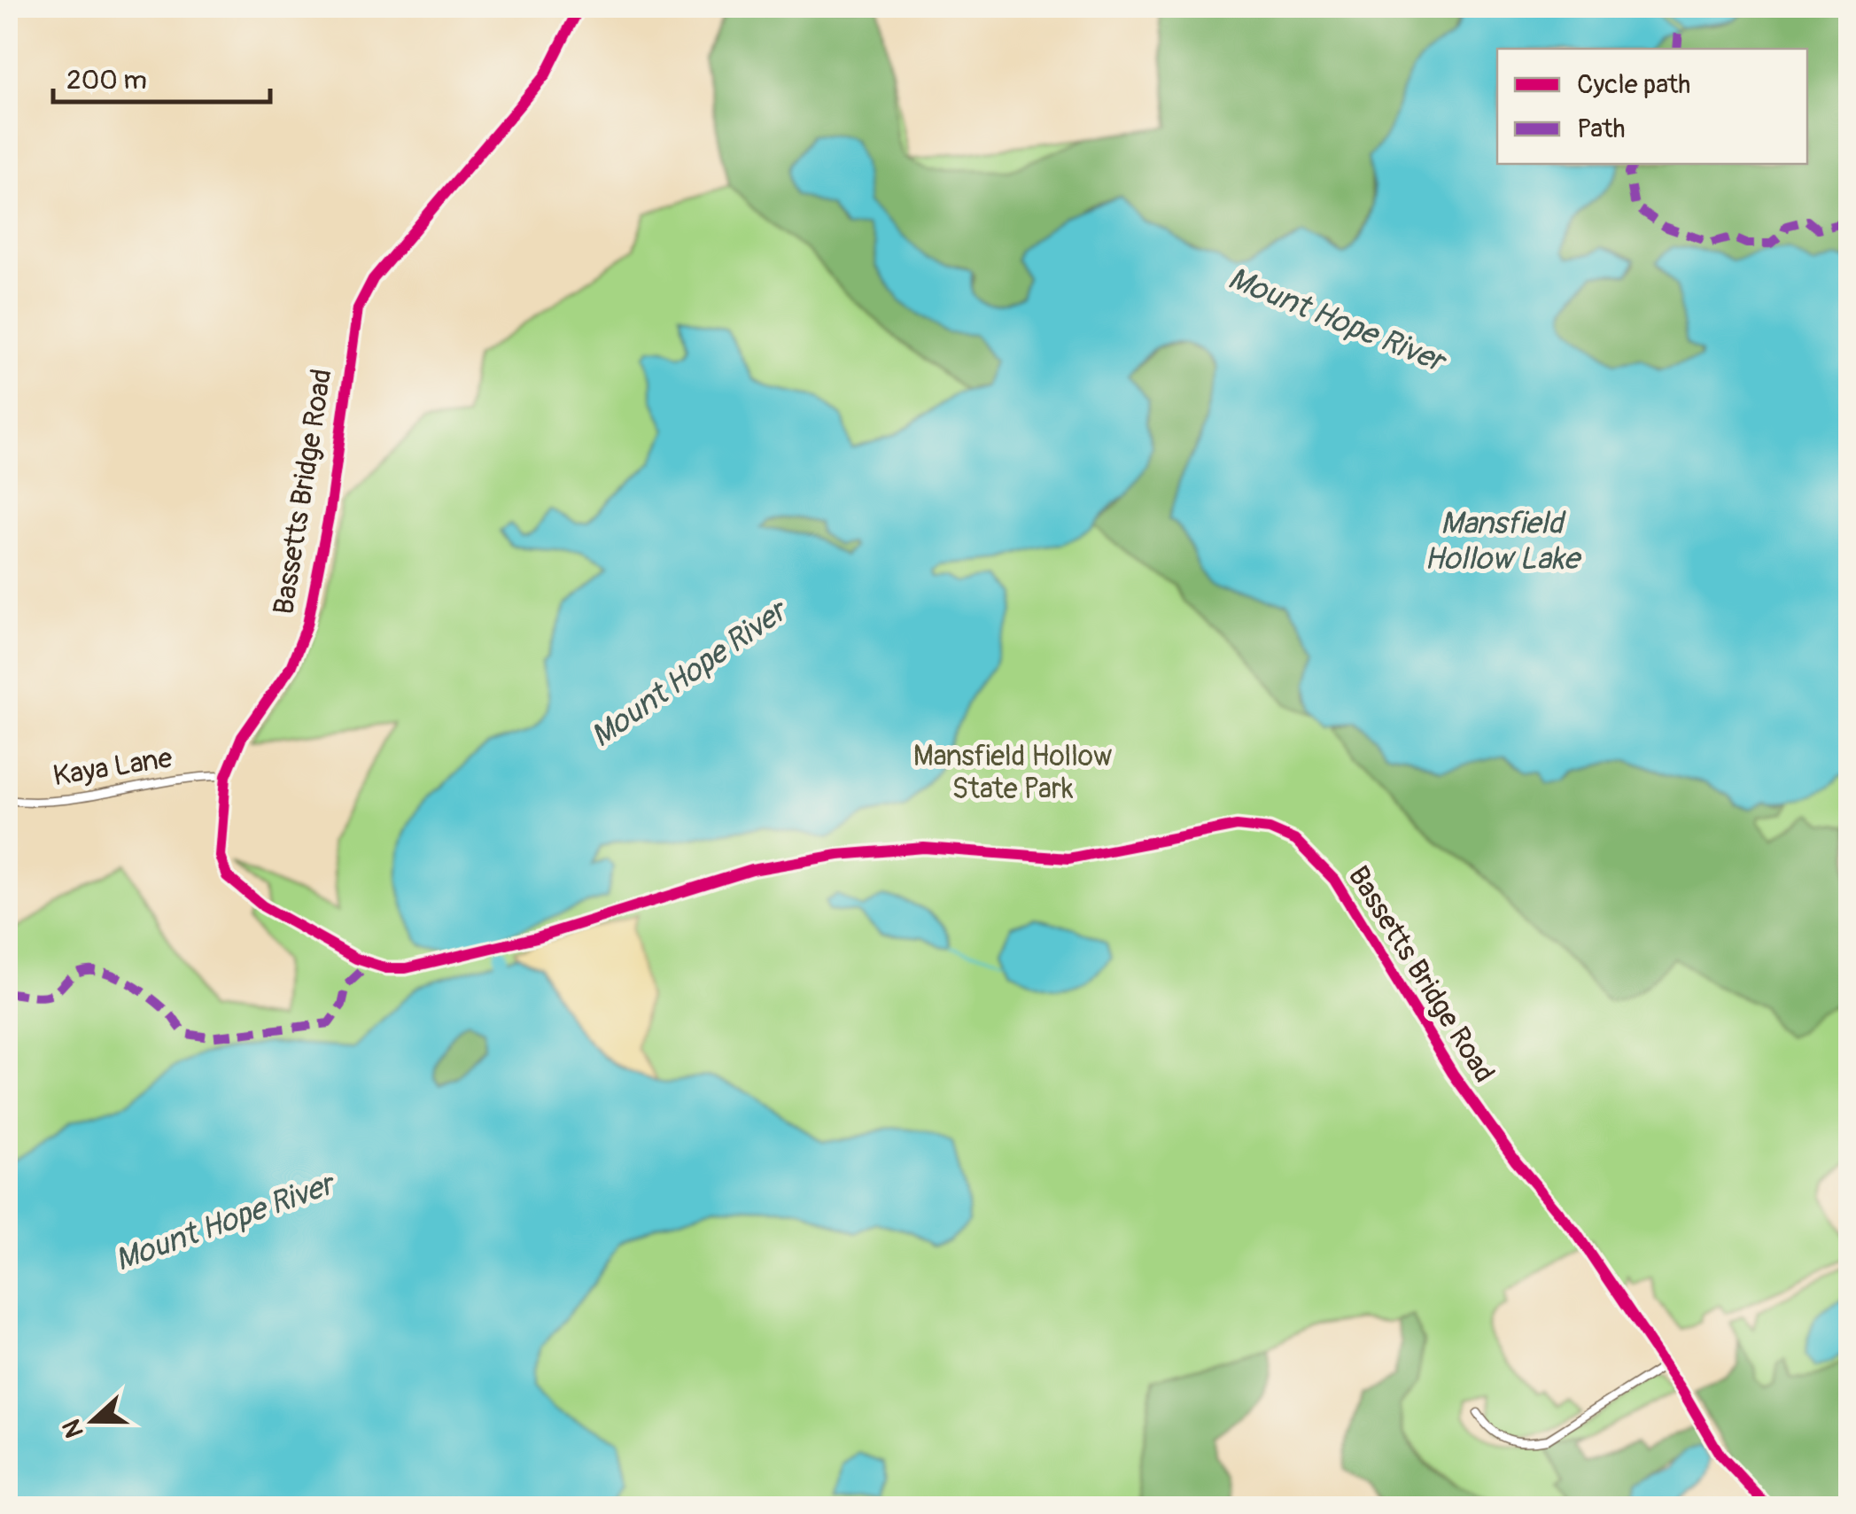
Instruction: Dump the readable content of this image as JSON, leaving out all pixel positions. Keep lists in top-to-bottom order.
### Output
{
  "streets": {
    "street": ["Bassetts Bridge Road", "Kaya Lane"]
  },
  "crossings": [
    ["Bassetts Bridge Road", "Kaya Lane"]
  ],
  "water": ["Mount Hope River", "Mansfield Hollow Lake"],
  "parks": ["Mansfield Hollow State Park"],
  "legend": ["Cycle path", "Path"],
  "scale_bar": "200 m",
  "north": "left"
}
